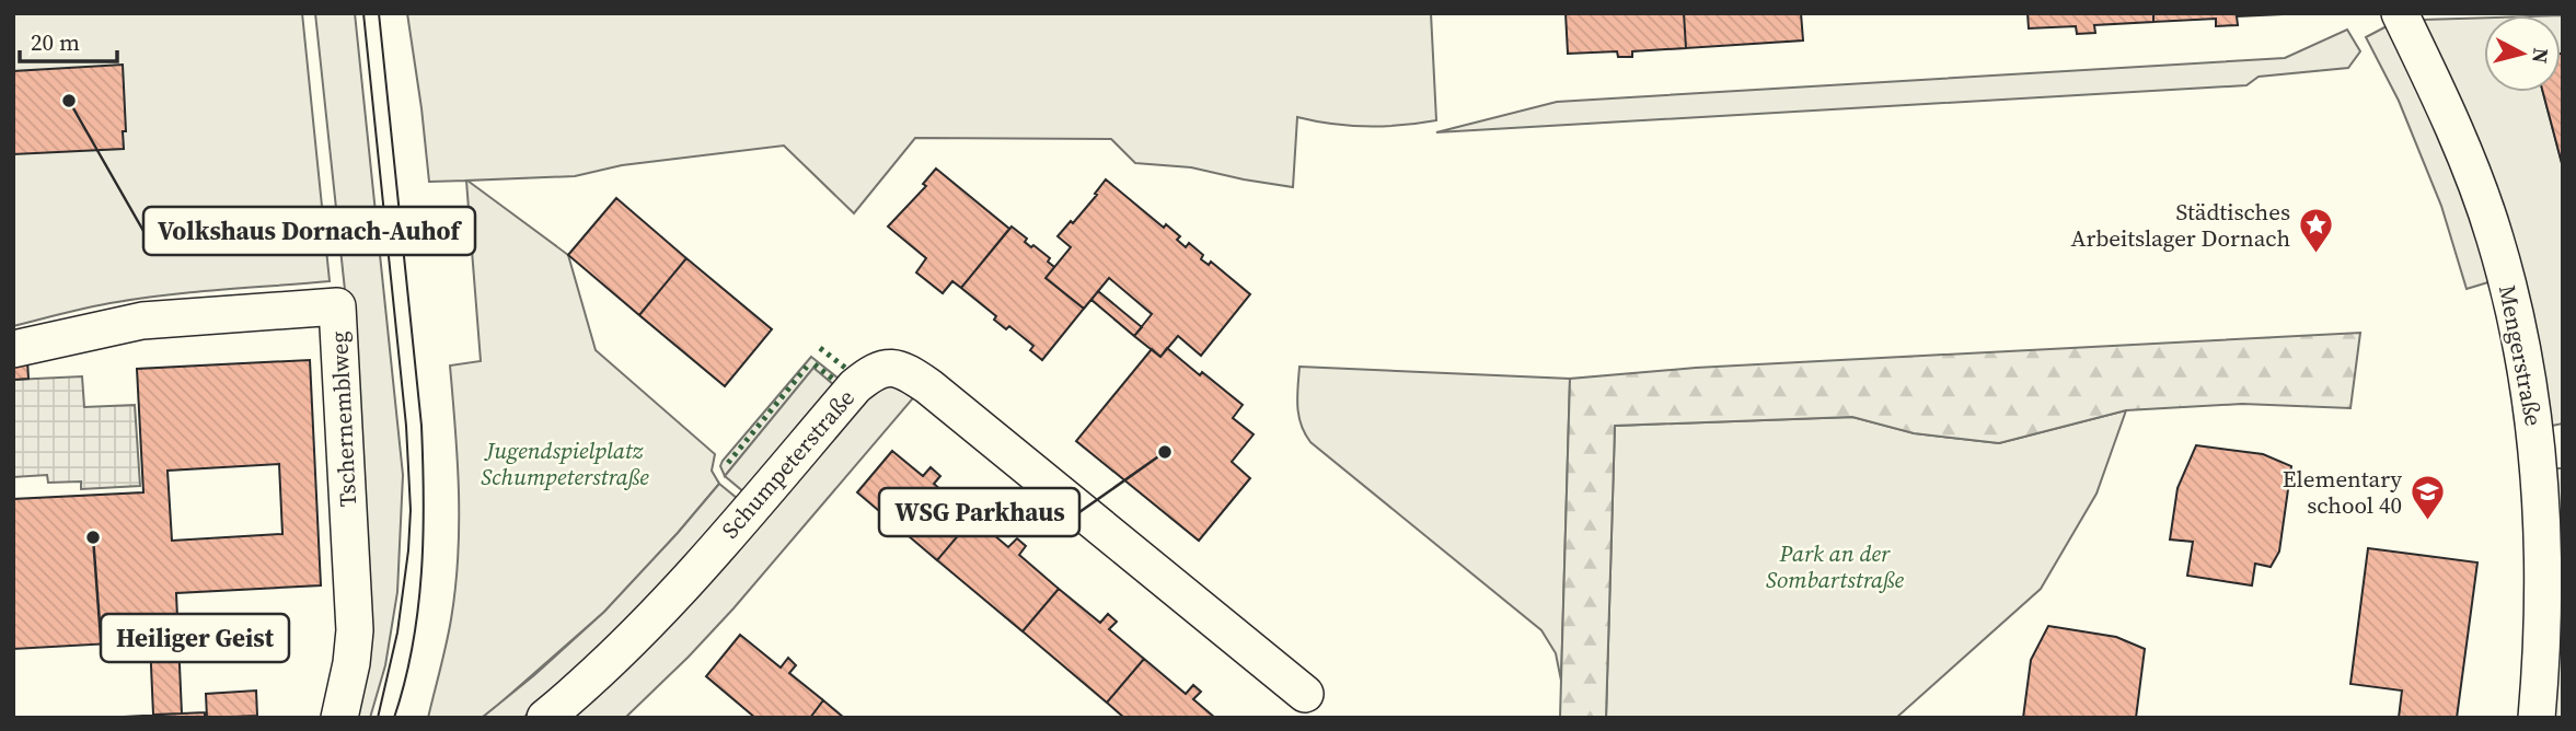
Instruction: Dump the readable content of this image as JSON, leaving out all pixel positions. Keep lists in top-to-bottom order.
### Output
{
  "streets": {
    "street": ["Mengerstraße", "Tschernemblweg", "Schumpeterstraße"]
  },
  "parks": ["Jugendspielplatz Schumpeterstraße", "Park an der Sombartstraße"],
  "places": {
    "other": ["Volkshaus Dornach-Auhof", "WSG Parkhaus", "Heiliger Geist"],
    "place": ["Städtisches Arbeitslager Dornach"],
    "school or university": ["Elementary school 40"]
  },
  "scale_bar": "20 m",
  "north": "right"
}
